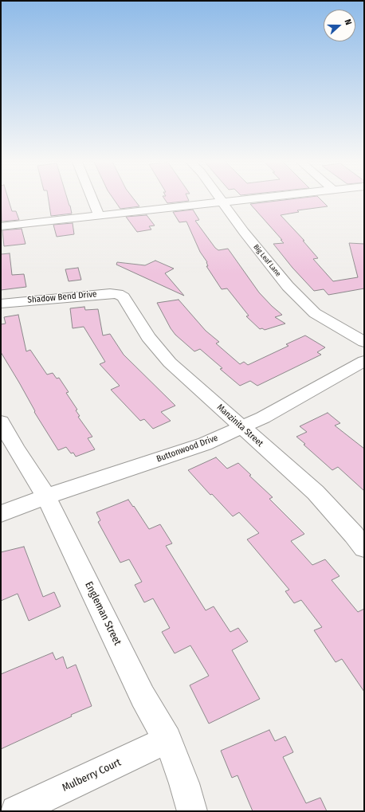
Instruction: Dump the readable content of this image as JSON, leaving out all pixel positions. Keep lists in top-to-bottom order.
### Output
{
  "streets": {
    "street": [
      "Big Leaf Lane",
      "Shadow Bend Drive",
      "Manzinita Street",
      "Buttonwood Drive",
      "Engleman Street",
      "Mulberry Court"
    ]
  },
  "crossings": [
    ["Shadow Bend Drive", "Manzinita Street"],
    ["Manzinita Street", "Buttonwood Drive"],
    ["Buttonwood Drive", "Engleman Street"],
    ["Engleman Street", "Mulberry Court"]
  ],
  "north": "right"
}
